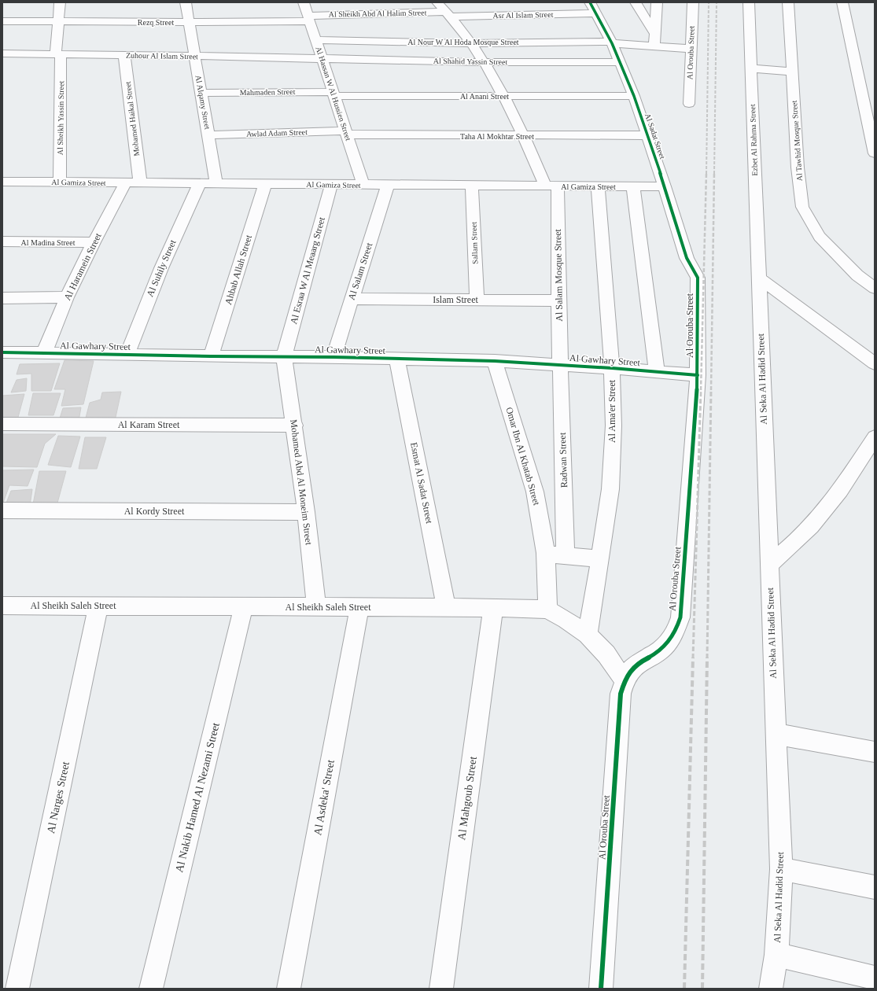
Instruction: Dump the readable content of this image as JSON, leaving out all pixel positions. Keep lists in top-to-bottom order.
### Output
{
  "streets": {
    "street": [
      "Al Sheikh Abd Al Halim Street",
      "Asr Al Islam Street",
      "Rezq Street",
      "Al Nour W Al Hoda Mosque Street",
      "Al Orouba Street",
      "Zuhour Al Islam Street",
      "Al Shahid Yassin Street",
      "Mahmaden Street",
      "Al Hassan W Al Hussien Street",
      "Al Anani Street",
      "Al Alqamy Street",
      "Al Sheikh Yassin Street",
      "Mohamed Haikal Street",
      "Awlad Adam Street",
      "Taha Al Mokhtar Street",
      "Al Sadat Street",
      "Ezbet Al Rahma Street",
      "Al Tawhid Mosque Street",
      "Al Gamiza Street",
      "Al Madina Street",
      "Sallam Street",
      "Al Haramein Street",
      "Al Suhily Street",
      "Ahbab Allah Street",
      "Al Esraa W Al Meaarg Street",
      "Al Salam Street",
      "Al Salam Mosque Street",
      "Islam Street",
      "Al Gawhary Street",
      "Al Seka Al Hadid Street",
      "Al Ama'er Street",
      "Al Karam Street",
      "Omar Ibn Al Khatab Street",
      "Radwan Street",
      "Mohamed Abd Al Moneim Street",
      "Esmat Al Sadat Street",
      "Al Kordy Street",
      "Al Sheikh Saleh Street",
      "Al Narges Street",
      "Al Nakib Hamed Al Nezami Street",
      "Al Asdeka' Street",
      "Al Mahgoub Street"
    ]
  },
  "crossings": [
    ["Al Sheikh Abd Al Halim Street", "Asr Al Islam Street"],
    ["Al Sheikh Abd Al Halim Street", "Rezq Street"],
    ["Al Sheikh Abd Al Halim Street", "Al Hassan W Al Hussien Street"],
    ["Asr Al Islam Street", "Al Sadat Street"],
    ["Rezq Street", "Al Hassan W Al Hussien Street"],
    ["Rezq Street", "Al Alqamy Street"],
    ["Rezq Street", "Al Sheikh Yassin Street"],
    ["Al Nour W Al Hoda Mosque Street", "Al Orouba Street"],
    ["Al Nour W Al Hoda Mosque Street", "Al Hassan W Al Hussien Street"],
    ["Al Nour W Al Hoda Mosque Street", "Al Sadat Street"],
    ["Al Orouba Street", "Al Sadat Street"],
    ["Al Orouba Street", "Al Gawhary Street"],
    ["Al Orouba Street", "Al Sheikh Saleh Street"],
    ["Zuhour Al Islam Street", "Al Shahid Yassin Street"],
    ["Zuhour Al Islam Street", "Al Hassan W Al Hussien Street"],
    ["Zuhour Al Islam Street", "Al Alqamy Street"],
    ["Zuhour Al Islam Street", "Al Sheikh Yassin Street"],
    ["Zuhour Al Islam Street", "Mohamed Haikal Street"],
    ["Al Shahid Yassin Street", "Al Hassan W Al Hussien Street"],
    ["Al Shahid Yassin Street", "Al Sadat Street"],
    ["Mahmaden Street", "Al Hassan W Al Hussien Street"],
    ["Mahmaden Street", "Al Anani Street"],
    ["Mahmaden Street", "Al Alqamy Street"],
    ["Al Hassan W Al Hussien Street", "Al Anani Street"],
    ["Al Hassan W Al Hussien Street", "Awlad Adam Street"],
    ["Al Hassan W Al Hussien Street", "Taha Al Mokhtar Street"],
    ["Al Hassan W Al Hussien Street", "Al Gamiza Street"],
    ["Al Anani Street", "Al Sadat Street"],
    ["Al Alqamy Street", "Awlad Adam Street"],
    ["Al Alqamy Street", "Al Gamiza Street"],
    ["Al Sheikh Yassin Street", "Al Gamiza Street"],
    ["Mohamed Haikal Street", "Al Gamiza Street"],
    ["Awlad Adam Street", "Taha Al Mokhtar Street"],
    ["Taha Al Mokhtar Street", "Al Sadat Street"],
    ["Al Sadat Street", "Al Gamiza Street"],
    ["Ezbet Al Rahma Street", "Al Seka Al Hadid Street"],
    ["Al Gamiza Street", "Sallam Street"],
    ["Al Gamiza Street", "Al Haramein Street"],
    ["Al Gamiza Street", "Al Suhily Street"],
    ["Al Gamiza Street", "Ahbab Allah Street"],
    ["Al Gamiza Street", "Al Esraa W Al Meaarg Street"],
    ["Al Gamiza Street", "Al Salam Street"],
    ["Al Gamiza Street", "Al Salam Mosque Street"],
    ["Al Gamiza Street", "Al Ama'er Street"],
    ["Al Madina Street", "Al Haramein Street"],
    ["Sallam Street", "Islam Street"],
    ["Al Haramein Street", "Al Gawhary Street"],
    ["Al Suhily Street", "Al Gawhary Street"],
    ["Ahbab Allah Street", "Al Gawhary Street"],
    ["Al Esraa W Al Meaarg Street", "Al Gawhary Street"],
    ["Al Esraa W Al Meaarg Street", "Mohamed Abd Al Moneim Street"],
    ["Al Salam Street", "Islam Street"],
    ["Al Salam Street", "Al Gawhary Street"],
    ["Al Salam Mosque Street", "Islam Street"],
    ["Al Salam Mosque Street", "Al Gawhary Street"],
    ["Al Salam Mosque Street", "Radwan Street"],
    ["Al Gawhary Street", "Al Ama'er Street"],
    ["Al Gawhary Street", "Omar Ibn Al Khatab Street"],
    ["Al Gawhary Street", "Radwan Street"],
    ["Al Gawhary Street", "Mohamed Abd Al Moneim Street"],
    ["Al Gawhary Street", "Esmat Al Sadat Street"],
    ["Al Ama'er Street", "Al Sheikh Saleh Street"],
    ["Al Karam Street", "Mohamed Abd Al Moneim Street"],
    ["Omar Ibn Al Khatab Street", "Al Sheikh Saleh Street"],
    ["Mohamed Abd Al Moneim Street", "Al Kordy Street"],
    ["Mohamed Abd Al Moneim Street", "Al Sheikh Saleh Street"],
    ["Esmat Al Sadat Street", "Al Sheikh Saleh Street"],
    ["Al Sheikh Saleh Street", "Al Narges Street"],
    ["Al Sheikh Saleh Street", "Al Nakib Hamed Al Nezami Street"],
    ["Al Sheikh Saleh Street", "Al Asdeka' Street"],
    ["Al Sheikh Saleh Street", "Al Mahgoub Street"]
  ]
}
